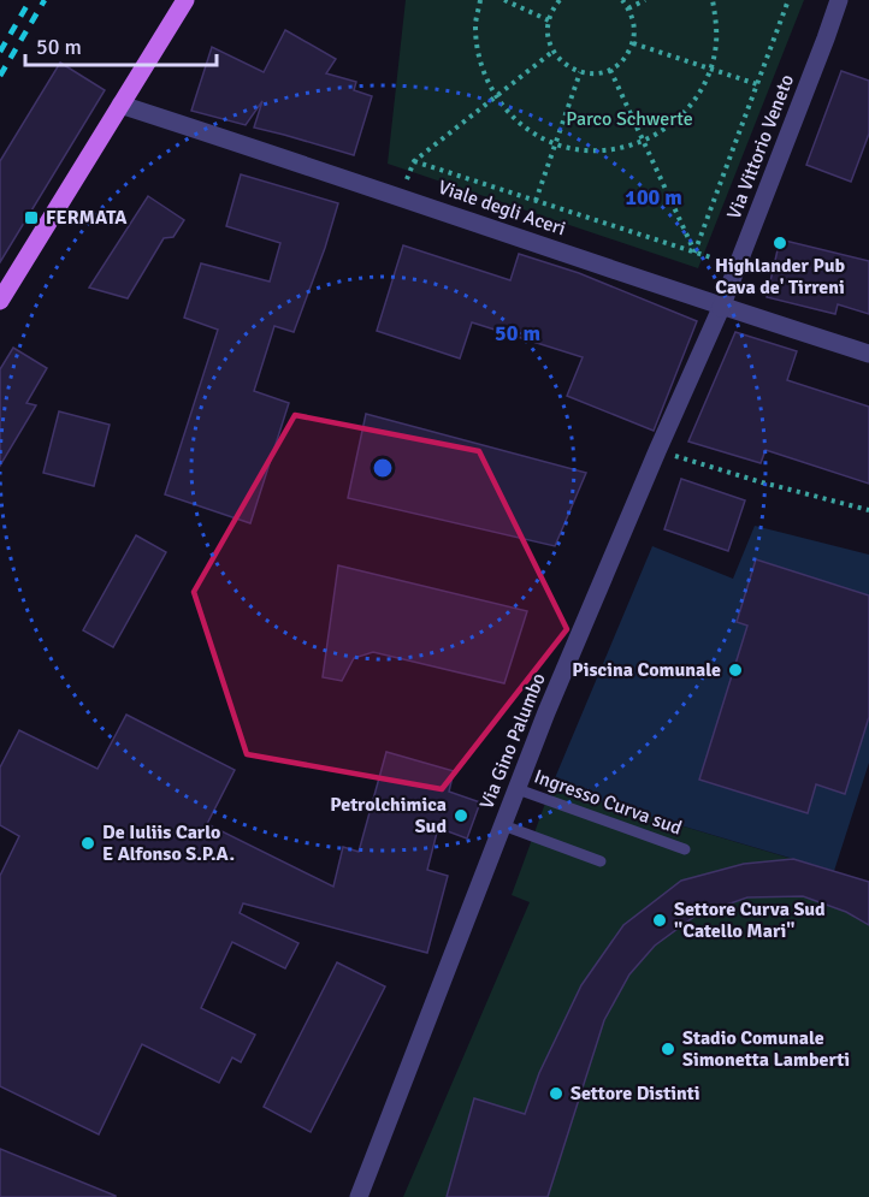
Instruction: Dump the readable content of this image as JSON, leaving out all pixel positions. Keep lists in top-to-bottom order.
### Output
{
  "streets": {
    "street": ["Via Vittorio Veneto", "Viale degli Aceri", "Via Gino Palumbo"],
    "lane": ["Ingresso Curva sud"]
  },
  "crossings": [
    ["Via Vittorio Veneto", "Viale degli Aceri"],
    ["Via Vittorio Veneto", "Via Gino Palumbo"],
    ["Viale degli Aceri", "Via Gino Palumbo"],
    ["Via Gino Palumbo", "Ingresso Curva sud"]
  ],
  "parks": ["Parco Schwerte"],
  "places": {
    "transit": ["FERMATA"],
    "other": [
      "Highlander Pub Cava de' Tirreni",
      "Piscina Comunale",
      "Petrolchimica Sud",
      "De Iuliis Carlo E Alfonso S.P.A.",
      "Settore Curva Sud \"Catello Mari\"",
      "Stadio Comunale Simonetta Lamberti",
      "Settore Distinti"
    ]
  },
  "scale_bar": "50 m",
  "rings": ["100 m", "50 m"]
}
